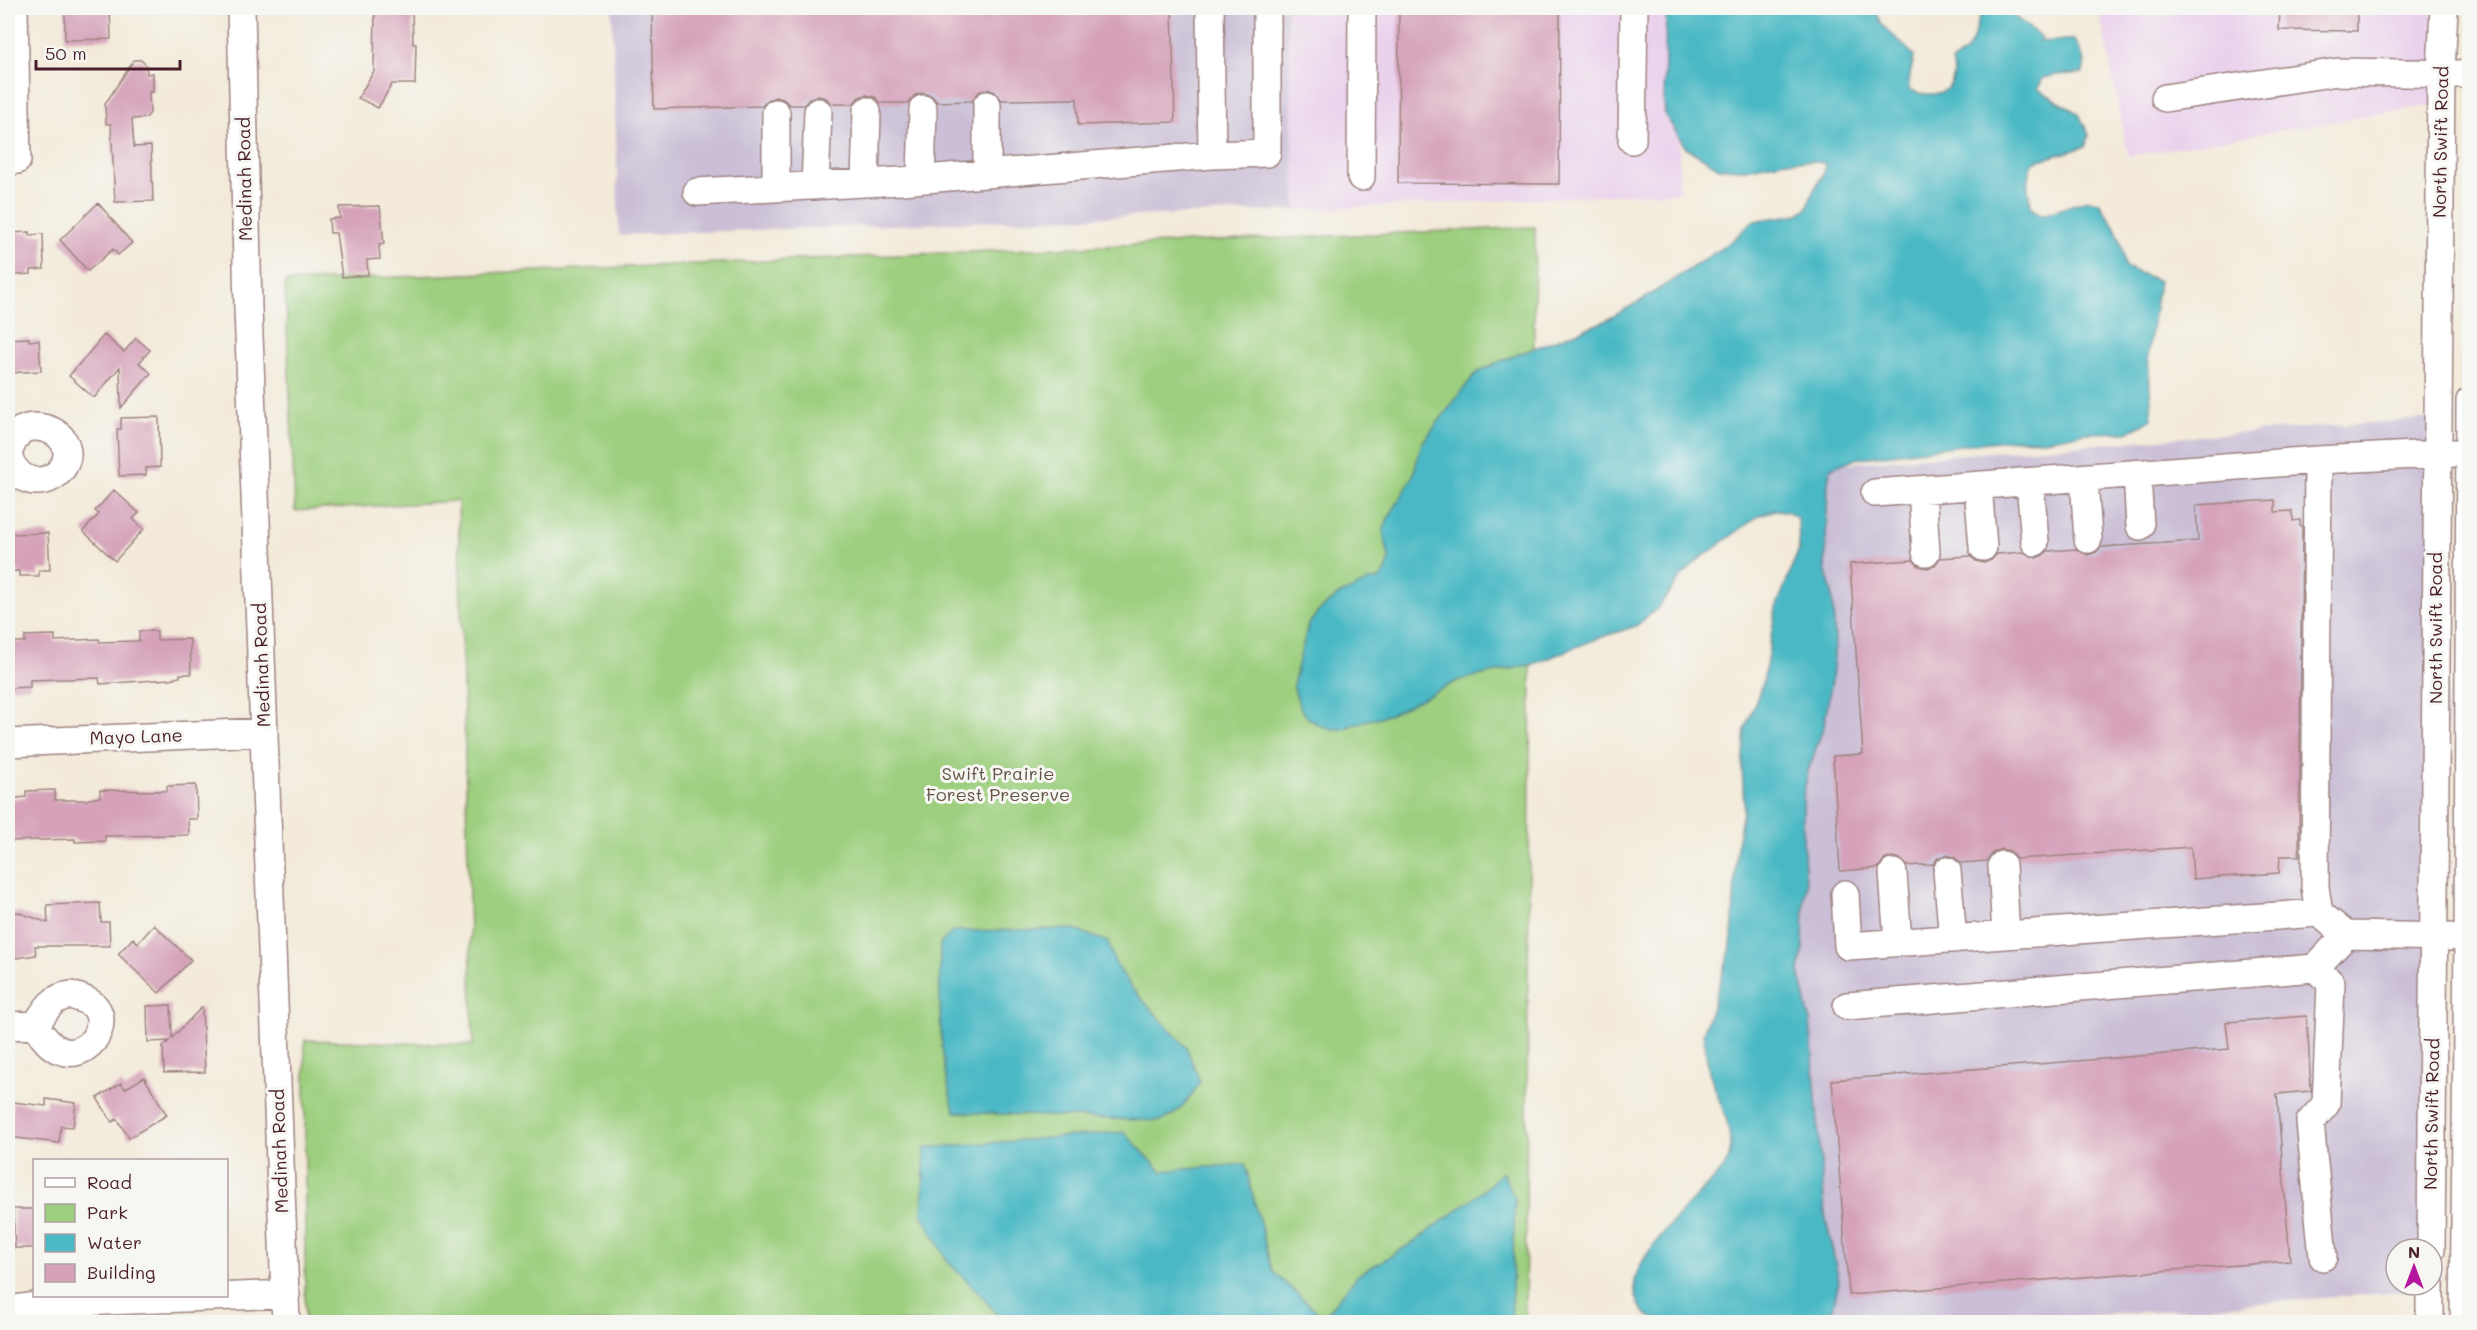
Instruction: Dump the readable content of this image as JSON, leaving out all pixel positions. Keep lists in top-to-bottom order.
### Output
{
  "streets": {
    "street": ["North Swift Road", "Medinah Road", "Mayo Lane"]
  },
  "crossings": [
    ["Medinah Road", "Mayo Lane"]
  ],
  "parks": ["Swift Prairie Forest Preserve"],
  "legend": [
    "Road",
    "Park",
    "Water",
    "Building"
  ],
  "scale_bar": "50 m",
  "north": "top"
}
